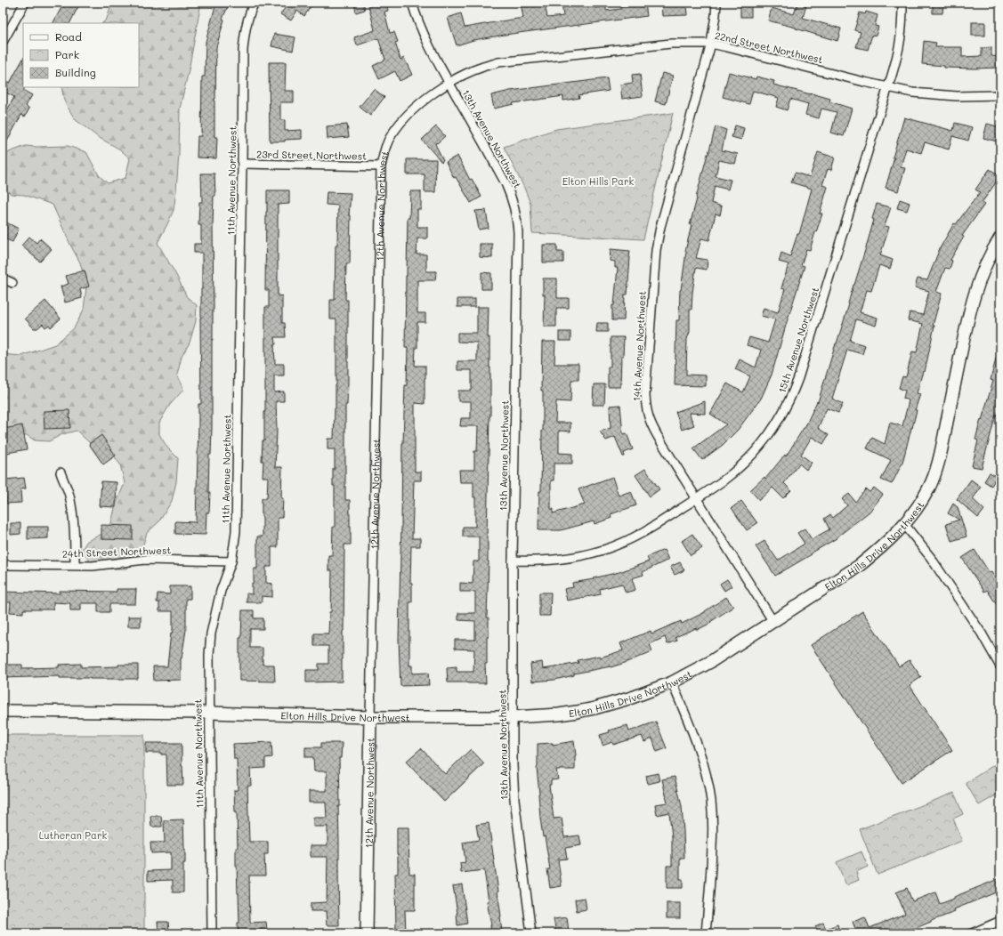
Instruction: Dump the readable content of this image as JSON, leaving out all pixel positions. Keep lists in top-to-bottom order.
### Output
{
  "streets": {
    "main road": ["12th Avenue Northwest", "Elton Hills Drive Northwest"],
    "street": [
      "22nd Street Northwest",
      "13th Avenue Northwest",
      "23rd Street Northwest",
      "11th Avenue Northwest",
      "15th Avenue Northwest",
      "14th Avenue Northwest",
      "24th Street Northwest"
    ]
  },
  "crossings": [
    ["22nd Street Northwest", "13th Avenue Northwest"],
    ["22nd Street Northwest", "12th Avenue Northwest"],
    ["22nd Street Northwest", "15th Avenue Northwest"],
    ["22nd Street Northwest", "14th Avenue Northwest"],
    ["13th Avenue Northwest", "12th Avenue Northwest"],
    ["13th Avenue Northwest", "15th Avenue Northwest"],
    ["13th Avenue Northwest", "Elton Hills Drive Northwest"],
    ["23rd Street Northwest", "11th Avenue Northwest"],
    ["23rd Street Northwest", "12th Avenue Northwest"],
    ["11th Avenue Northwest", "Elton Hills Drive Northwest"],
    ["11th Avenue Northwest", "24th Street Northwest"],
    ["12th Avenue Northwest", "Elton Hills Drive Northwest"],
    ["15th Avenue Northwest", "14th Avenue Northwest"],
    ["14th Avenue Northwest", "Elton Hills Drive Northwest"]
  ],
  "parks": ["Elton Hills Park", "Lutheran Park"],
  "legend": ["Road", "Park", "Building"]
}
